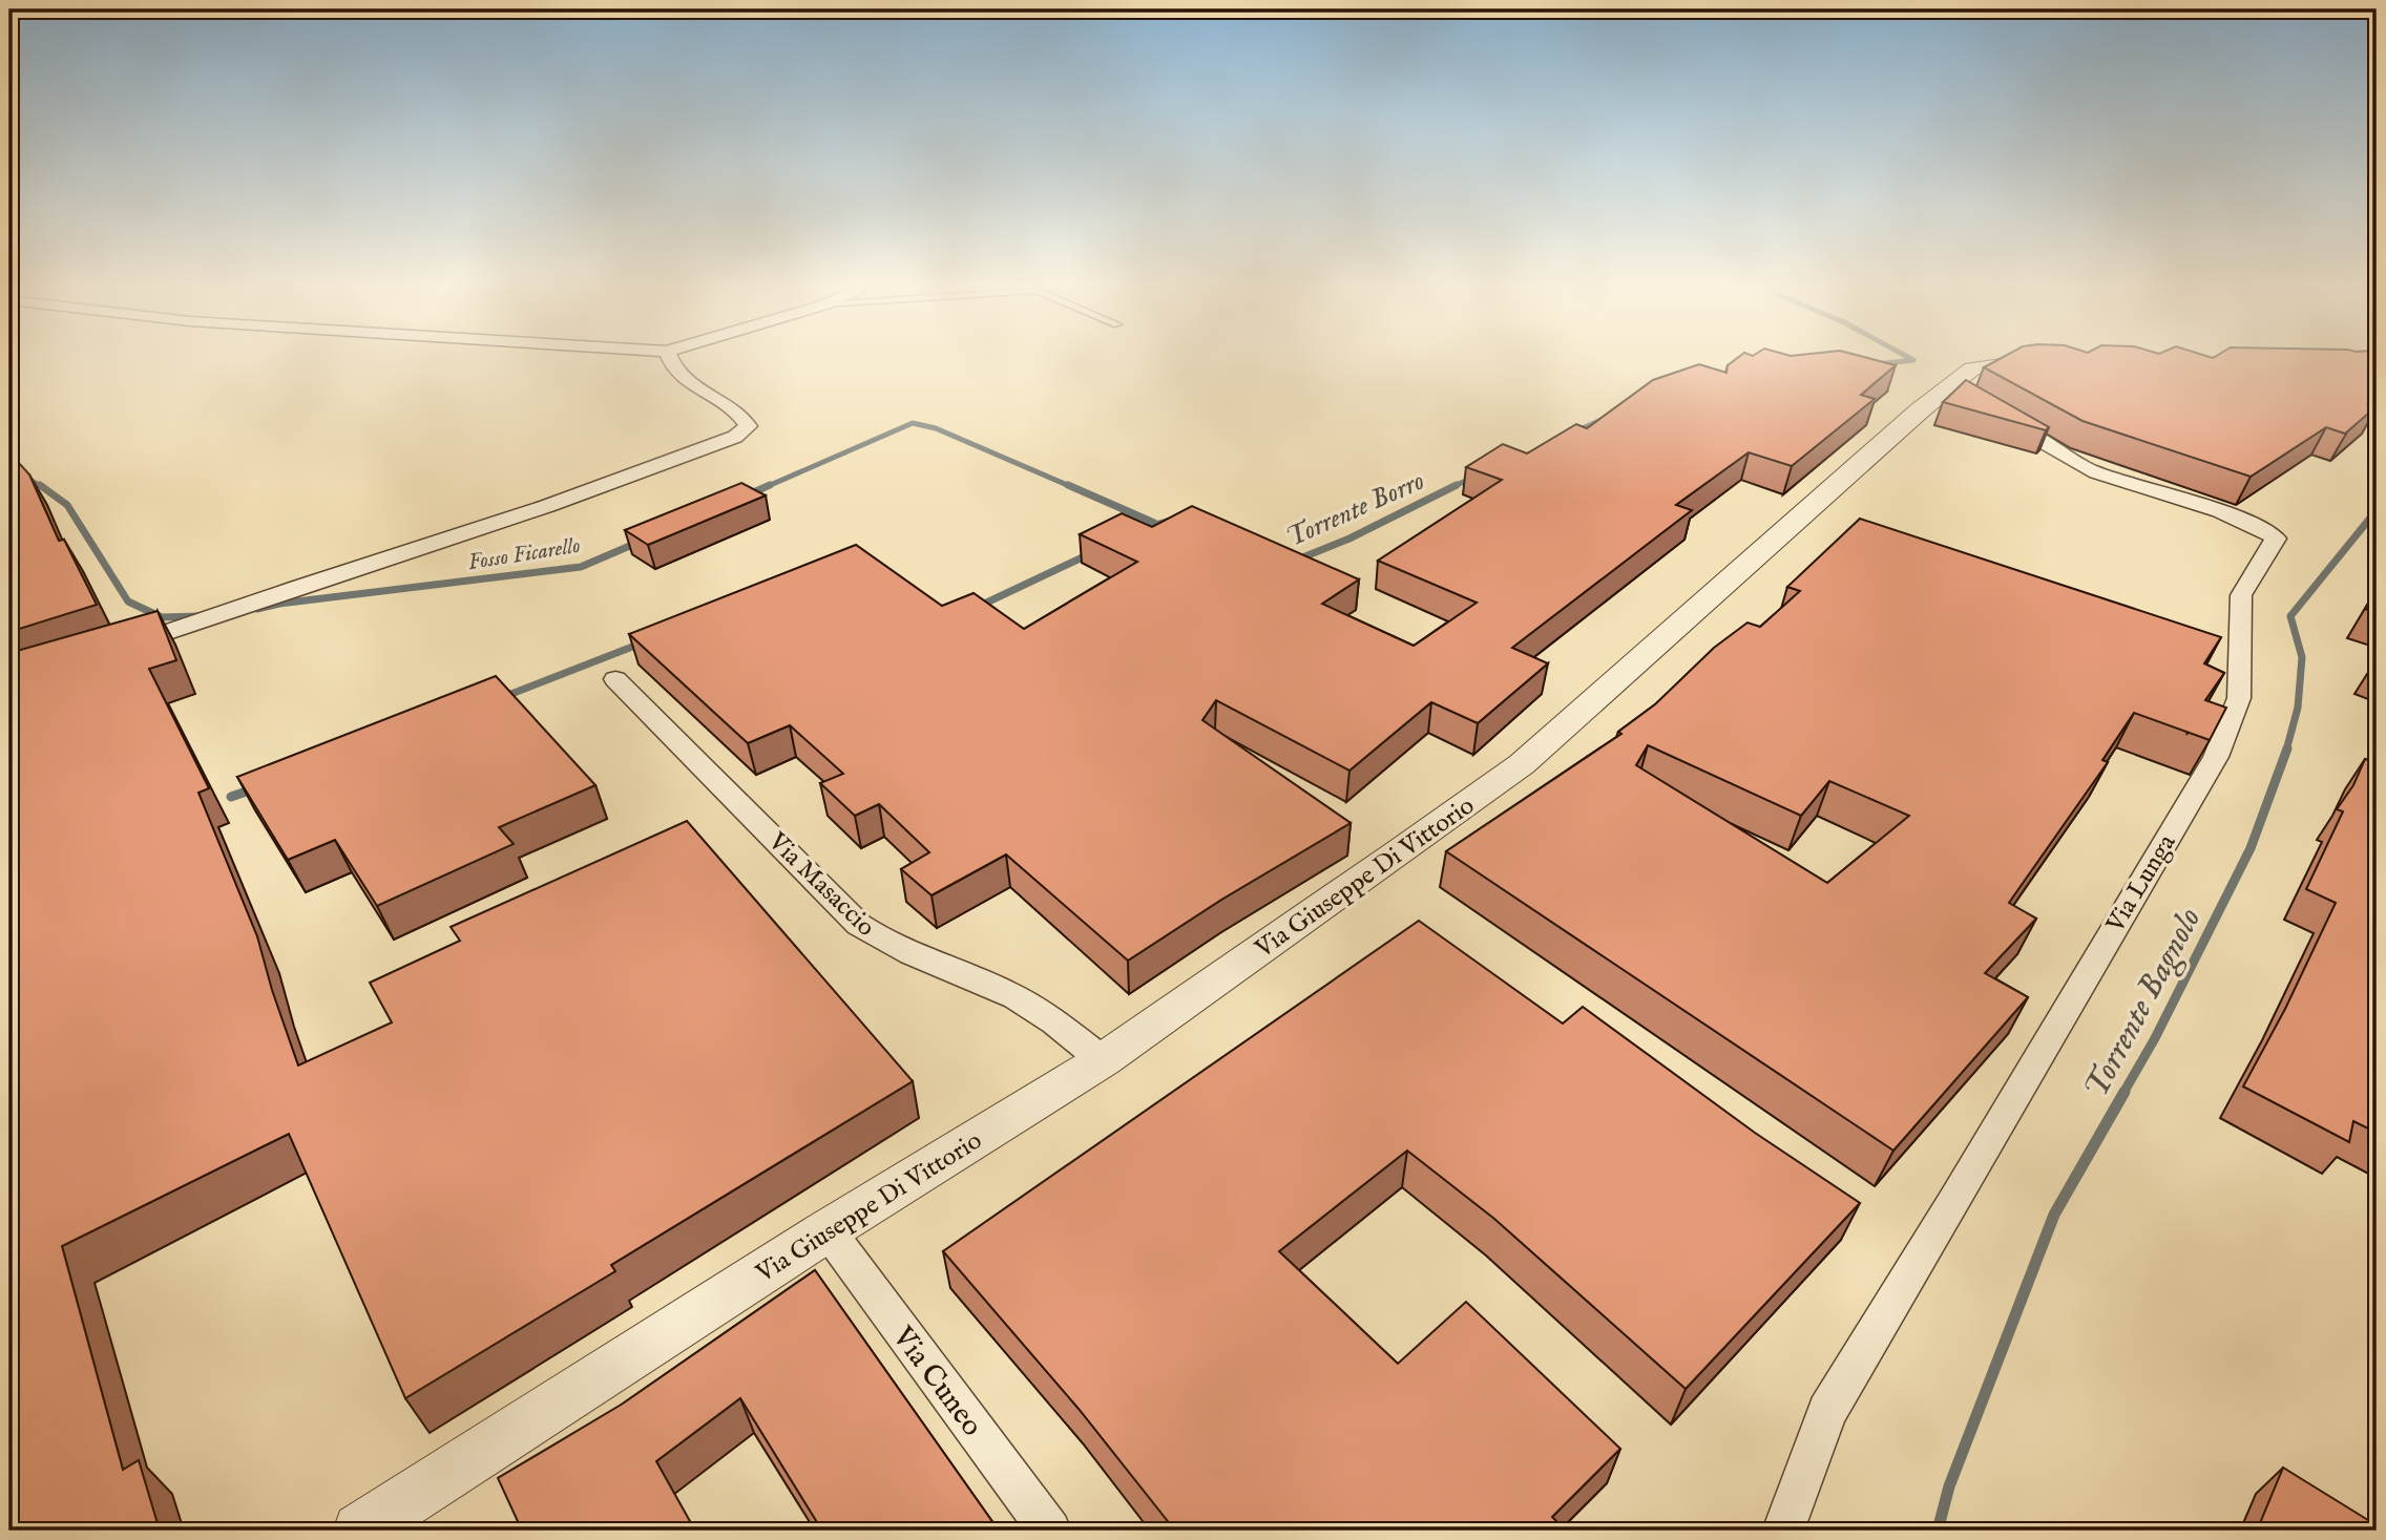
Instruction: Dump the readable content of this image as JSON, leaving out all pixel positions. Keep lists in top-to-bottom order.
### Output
{
  "streets": {
    "street": [
      "Via Giuseppe Di Vittorio",
      "Via Lunga",
      "Via Masaccio",
      "Via Cuneo"
    ]
  },
  "crossings": [
    ["Via Giuseppe Di Vittorio", "Via Lunga"],
    ["Via Giuseppe Di Vittorio", "Via Masaccio"],
    ["Via Giuseppe Di Vittorio", "Via Cuneo"]
  ],
  "water": ["Torrente Borro", "Fosso Ficarello", "Torrente Bagnolo"]
}
